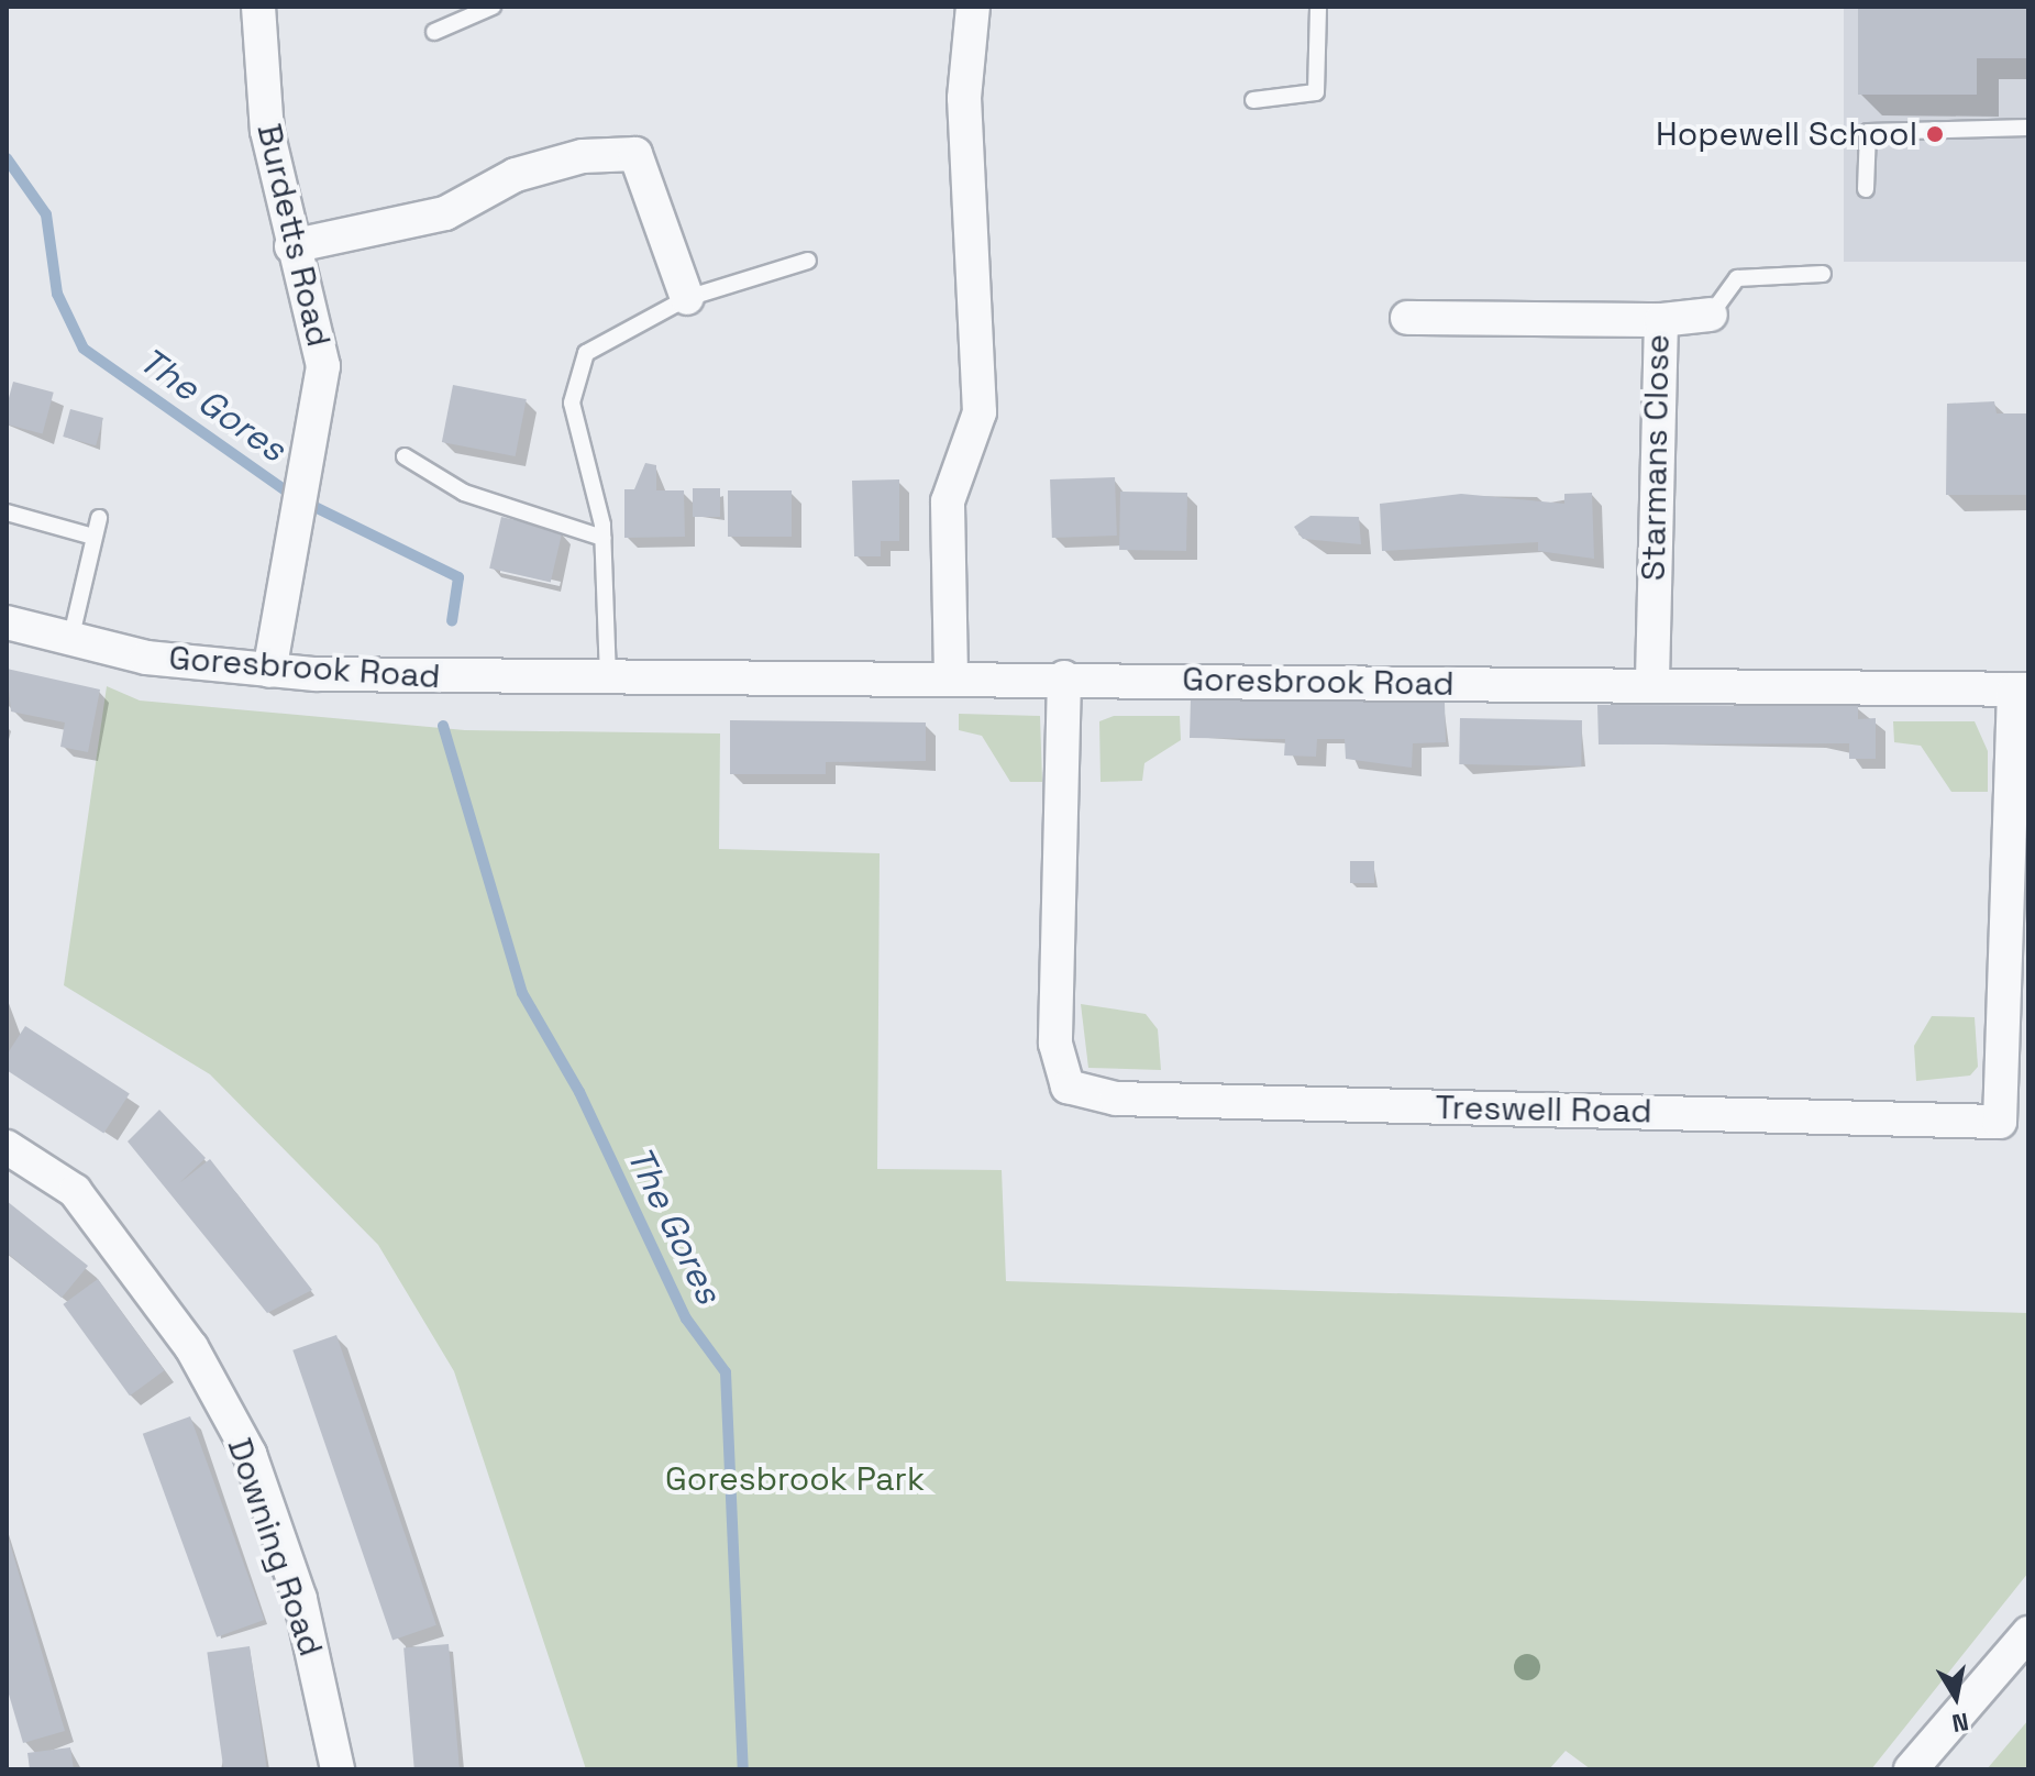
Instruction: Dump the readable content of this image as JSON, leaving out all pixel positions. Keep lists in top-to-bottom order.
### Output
{
  "streets": {
    "street": [
      "Burdetts Road",
      "Starmans Close",
      "Goresbrook Road",
      "Treswell Road",
      "Downing Road"
    ]
  },
  "crossings": [
    ["Burdetts Road", "Goresbrook Road"],
    ["Starmans Close", "Goresbrook Road"],
    ["Goresbrook Road", "Treswell Road"]
  ],
  "water": ["The Gores"],
  "parks": ["Goresbrook Park"],
  "places": ["Hopewell School"],
  "north": "bottom"
}
